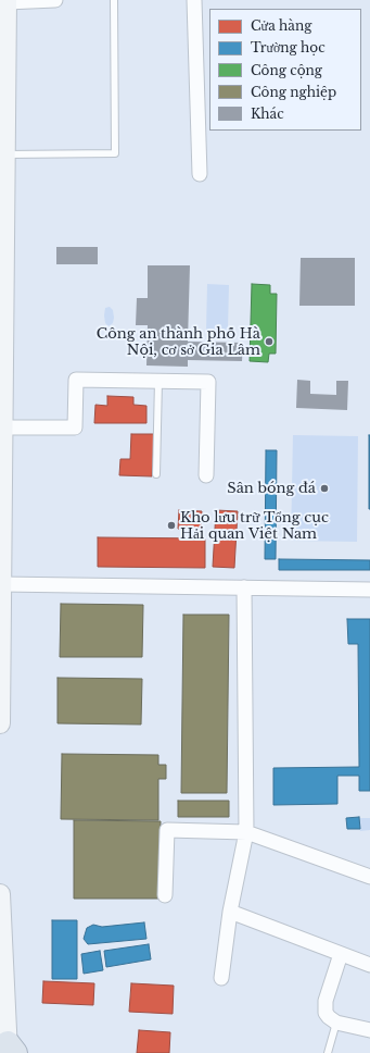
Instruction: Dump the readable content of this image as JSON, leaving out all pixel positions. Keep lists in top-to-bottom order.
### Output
{
  "places": ["Công an thành phố Hà Nội, cơ sở Gia Lâm", "Sân bóng đá", "Kho lưu trữ Tổng cục Hải quan Việt Nam"],
  "legend": [
    "Cửa hàng",
    "Trường học",
    "Công cộng",
    "Công nghiệp",
    "Khác"
  ]
}
